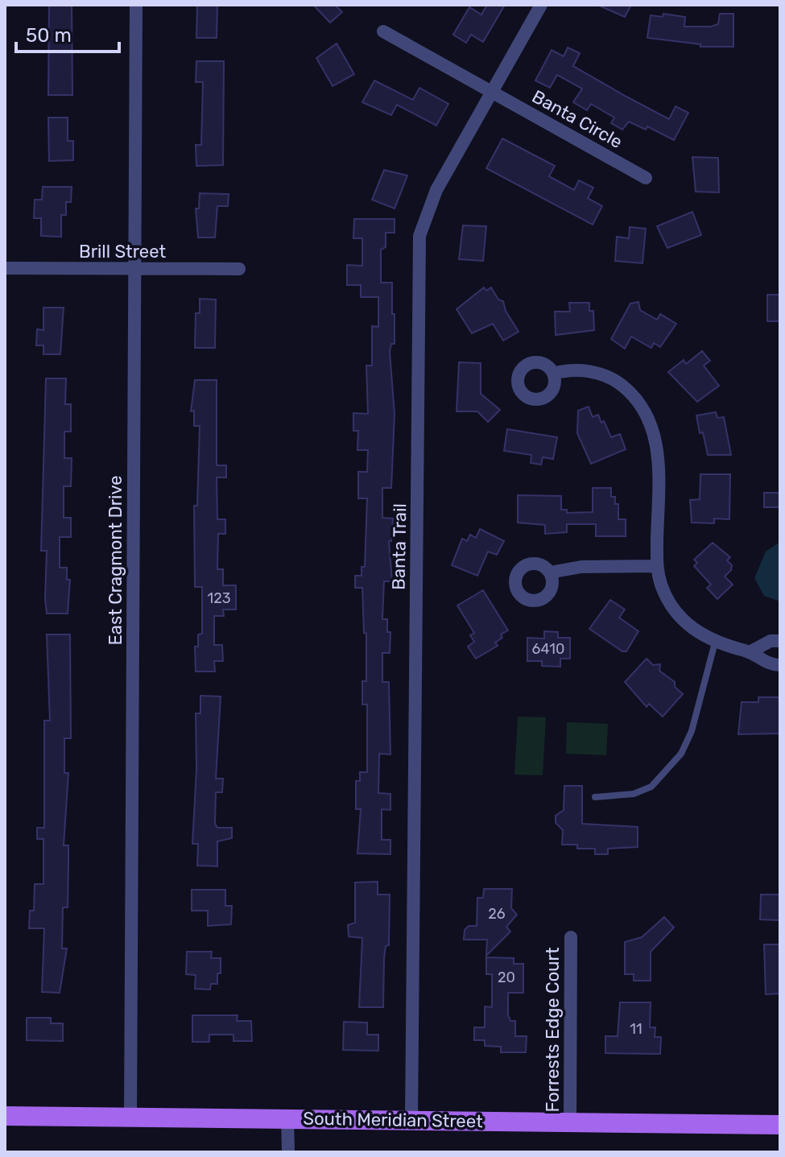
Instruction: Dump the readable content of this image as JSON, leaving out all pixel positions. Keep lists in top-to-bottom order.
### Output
{
  "streets": {
    "main road": ["South Meridian Street"],
    "street": [
      "Banta Circle",
      "Brill Street",
      "Banta Trail",
      "East Cragmont Drive",
      "Forrests Edge Court"
    ]
  },
  "crossings": [
    ["Banta Circle", "Banta Trail"],
    ["Brill Street", "East Cragmont Drive"],
    ["Banta Trail", "South Meridian Street"],
    ["East Cragmont Drive", "South Meridian Street"],
    ["Forrests Edge Court", "South Meridian Street"]
  ],
  "house_numbers": [
    "123",
    "6410",
    "26",
    "20",
    "11"
  ],
  "scale_bar": "50 m"
}
